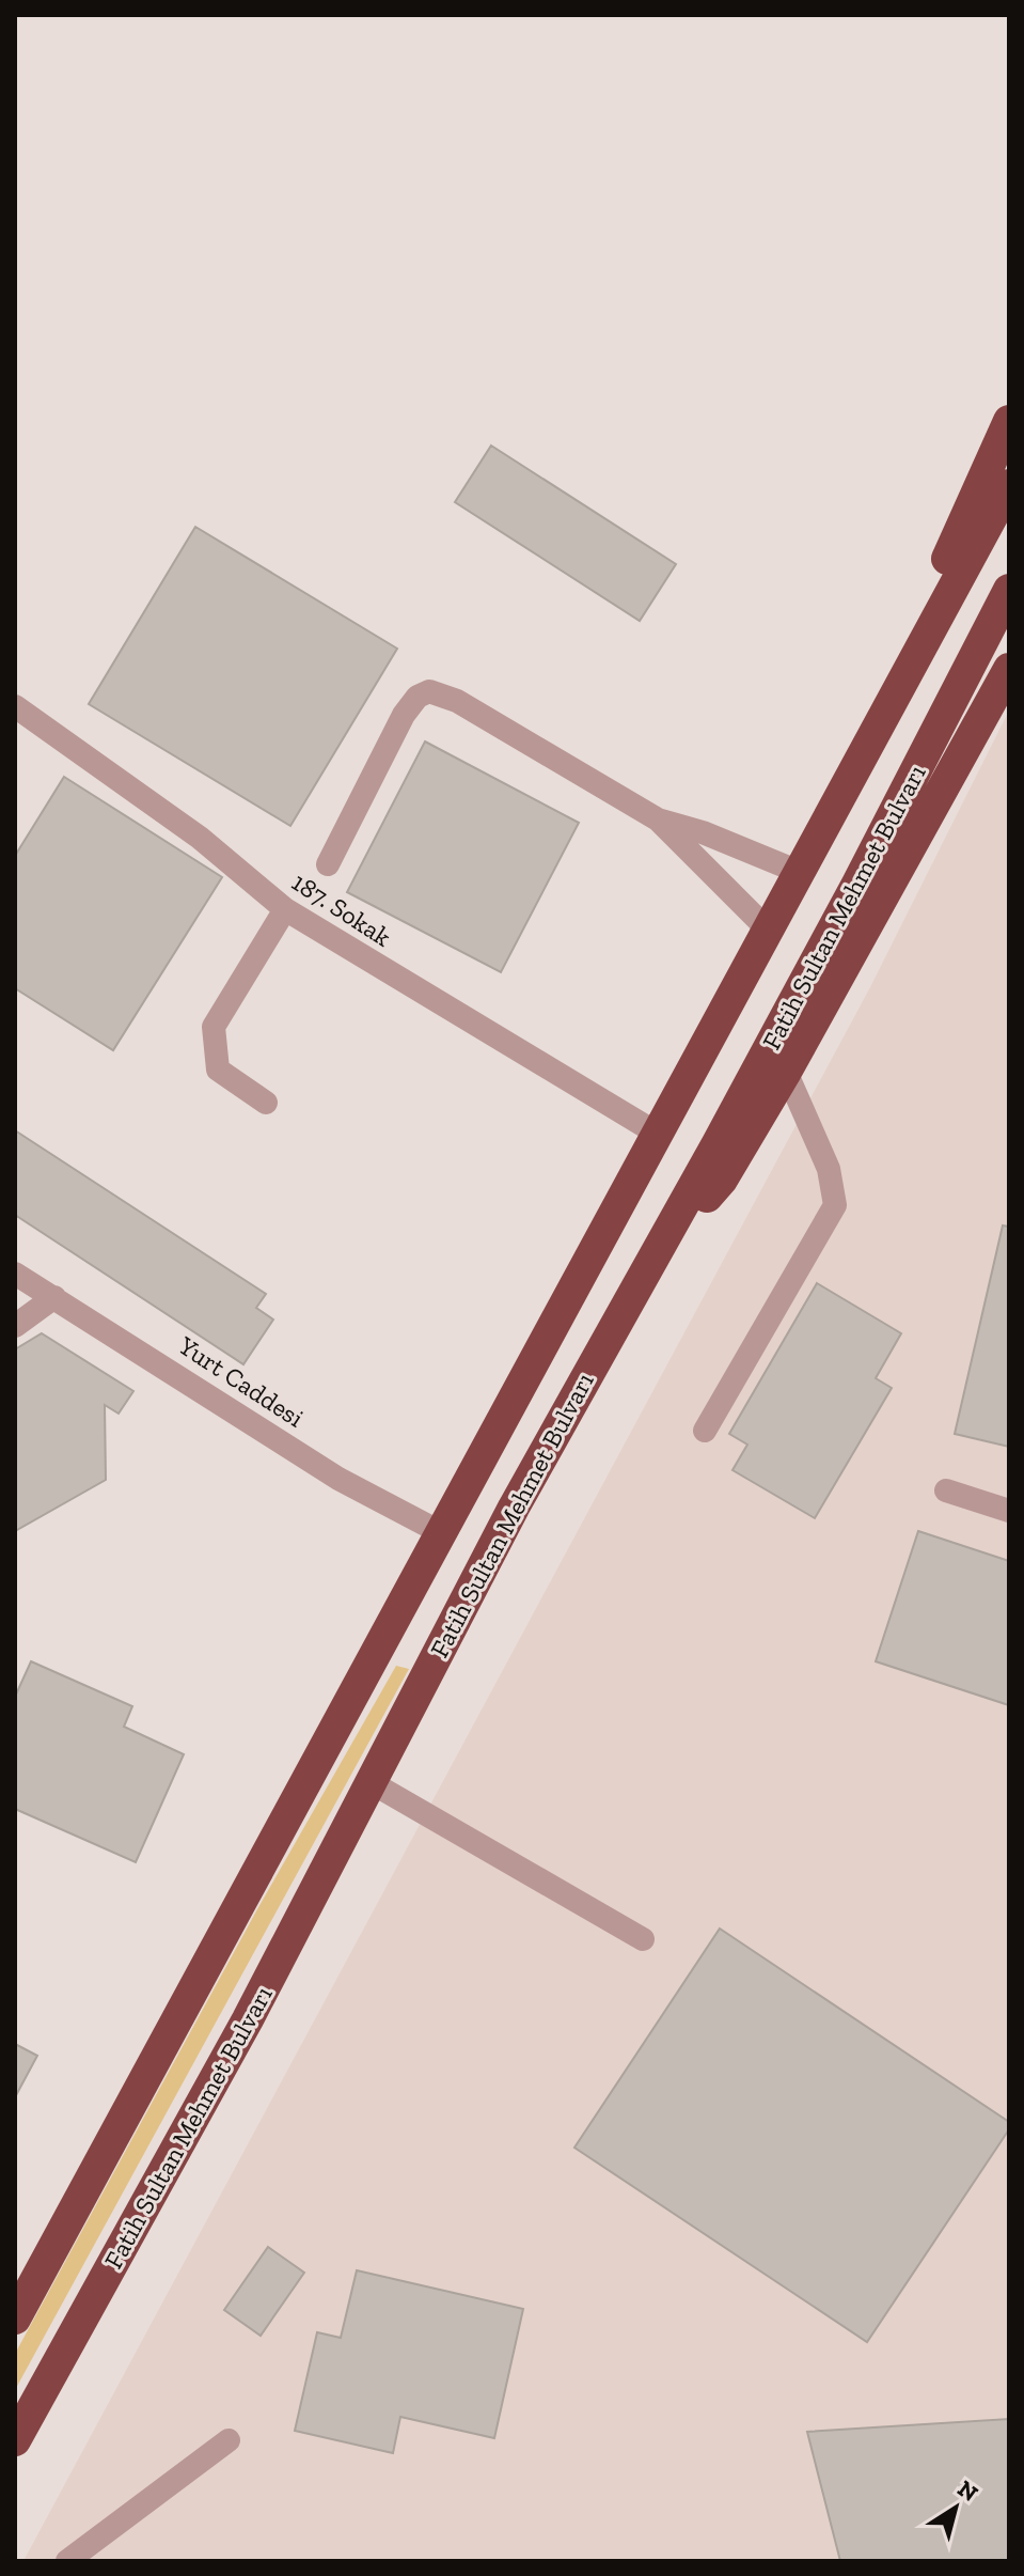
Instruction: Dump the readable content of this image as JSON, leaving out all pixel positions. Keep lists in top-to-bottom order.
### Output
{
  "streets": {
    "highway": ["Fatih Sultan Mehmet Bulvarı"],
    "street": ["187. Sokak", "Yurt Caddesi"]
  },
  "crossings": [
    ["Fatih Sultan Mehmet Bulvarı", "187. Sokak"],
    ["Fatih Sultan Mehmet Bulvarı", "Yurt Caddesi"]
  ],
  "north": "top right"
}
